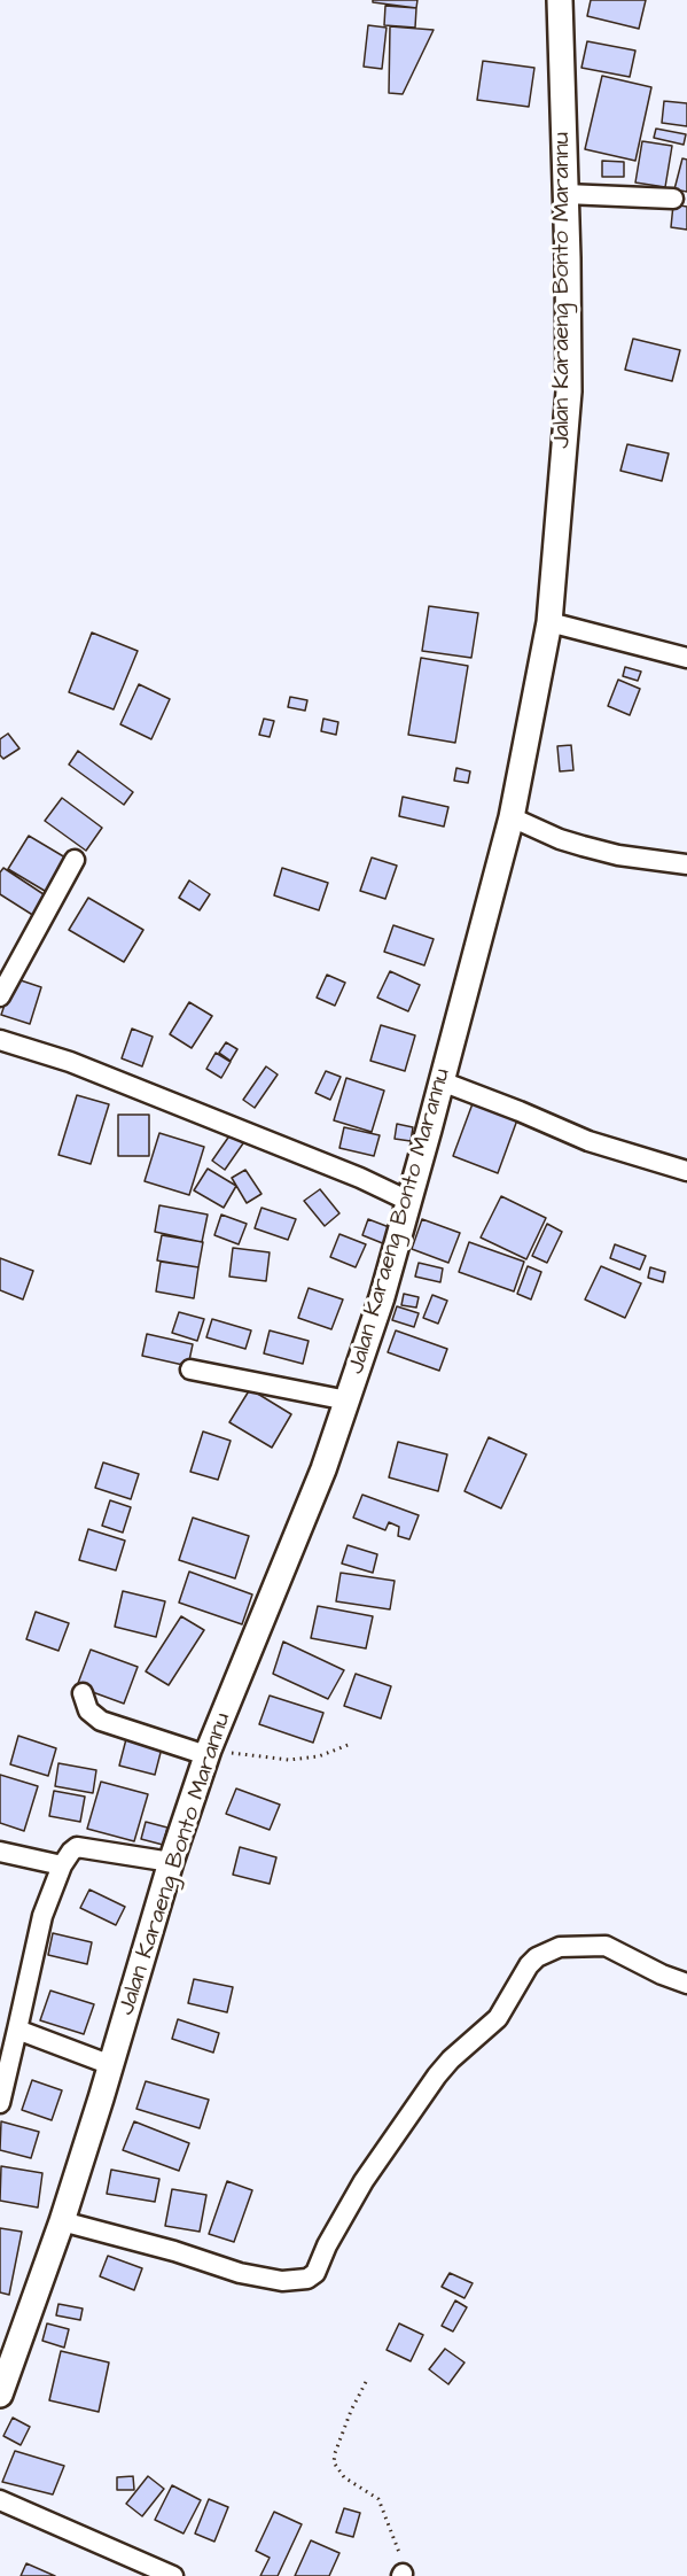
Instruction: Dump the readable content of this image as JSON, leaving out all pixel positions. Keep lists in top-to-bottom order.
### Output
{
  "streets": {
    "main road": ["Jalan Karaeng Bonto Marannu"]
  }
}
